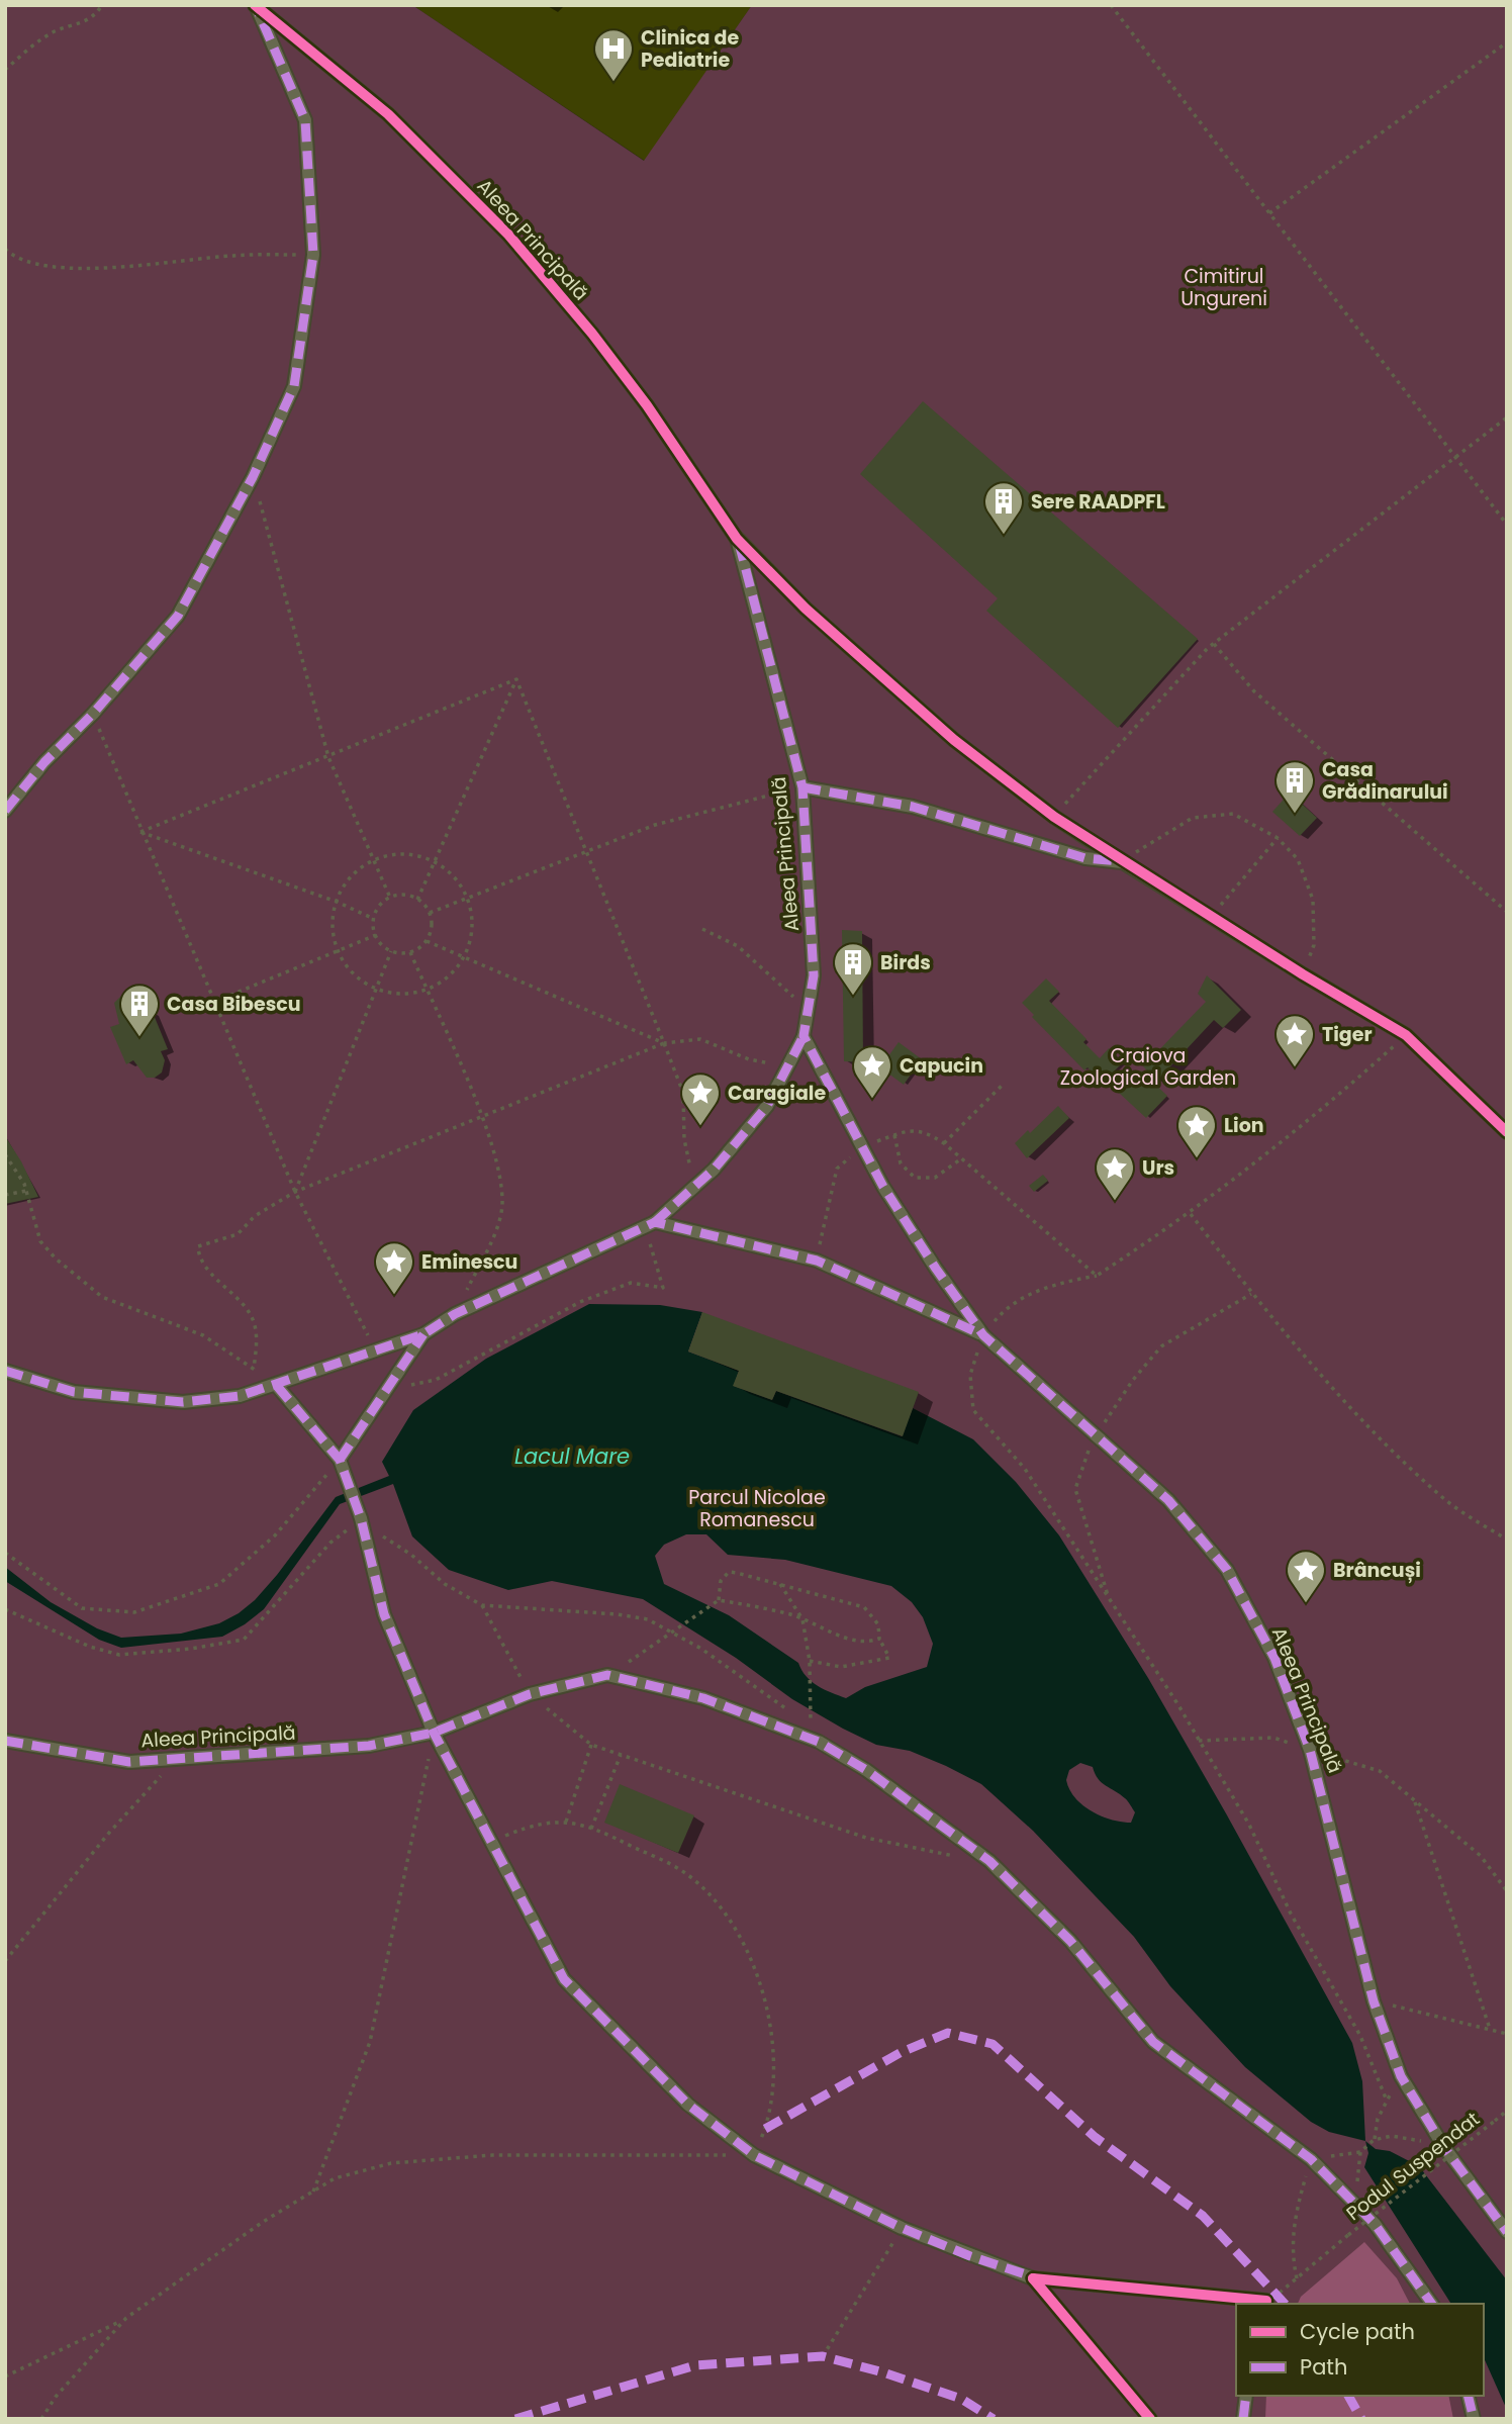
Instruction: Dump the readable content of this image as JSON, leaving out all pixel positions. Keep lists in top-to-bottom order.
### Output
{
  "streets": {
    "street": ["Aleea Principală"],
    "path": ["Podul Suspendat"]
  },
  "water": ["Lacul Mare"],
  "parks": ["Cimitirul Ungureni", "Craiova Zoological Garden", "Parcul Nicolae Romanescu"],
  "places": {
    "hospital": ["Clinica de Pediatrie"],
    "building": [
      "Sere RAADPFL",
      "Casa Grădinarului",
      "Birds",
      "Casa Bibescu"
    ],
    "place": [
      "Tiger",
      "Capucin",
      "Caragiale",
      "Lion",
      "Urs",
      "Eminescu",
      "Brâncuși"
    ]
  },
  "legend": ["Cycle path", "Path"]
}
